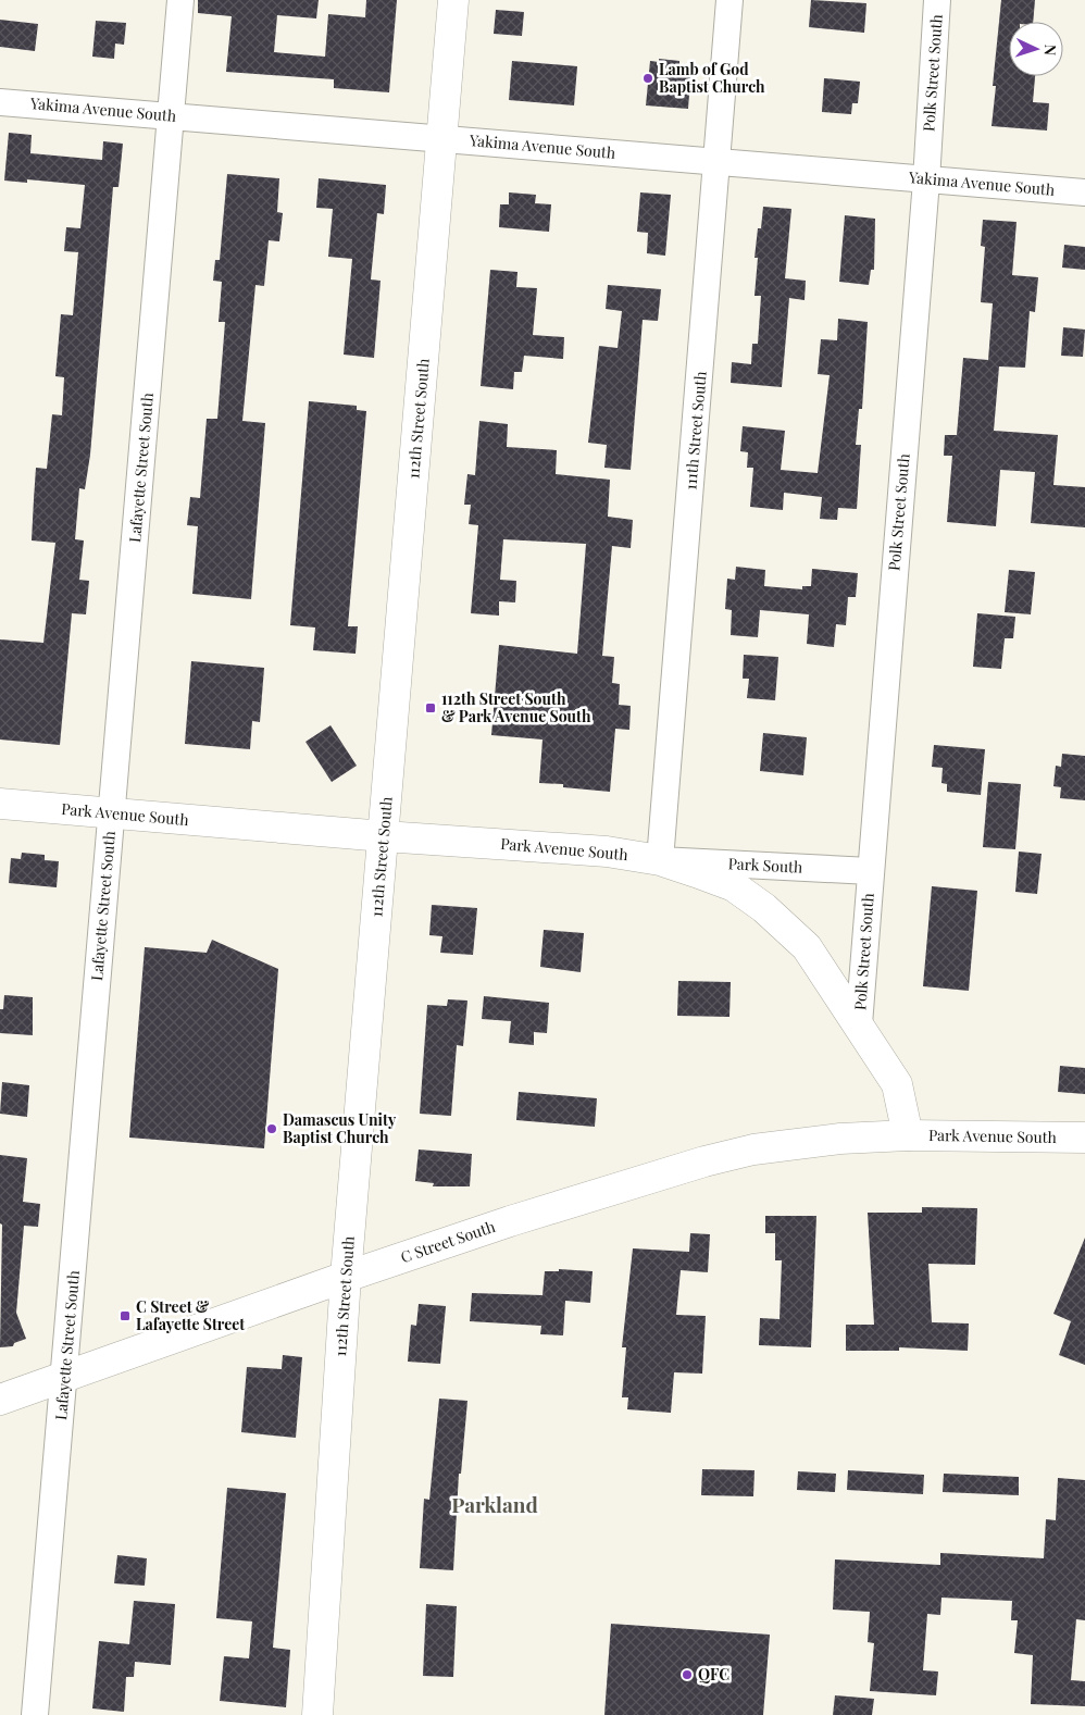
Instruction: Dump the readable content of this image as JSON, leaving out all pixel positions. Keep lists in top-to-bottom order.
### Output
{
  "streets": {
    "main road": ["112th Street South", "Park Avenue South", "C Street South"],
    "street": [
      "Polk Street South",
      "Yakima Avenue South",
      "111th Street South",
      "Lafayette Street South",
      "Park South"
    ]
  },
  "crossings": [
    ["Polk Street South", "Yakima Avenue South"],
    ["Polk Street South", "Park Avenue South"],
    ["Polk Street South", "Park South"],
    ["Yakima Avenue South", "112th Street South"],
    ["Yakima Avenue South", "111th Street South"],
    ["Yakima Avenue South", "Lafayette Street South"],
    ["112th Street South", "Park Avenue South"],
    ["112th Street South", "C Street South"],
    ["111th Street South", "Park Avenue South"],
    ["111th Street South", "Park South"],
    ["Lafayette Street South", "Park Avenue South"],
    ["Lafayette Street South", "C Street South"],
    ["Park Avenue South", "Park South"],
    ["Park Avenue South", "C Street South"]
  ],
  "districts": ["Parkland"],
  "places": {
    "other": ["Lamb of God Baptist Church", "Damascus Unity Baptist Church", "QFC"],
    "transit": ["112th Street South & Park Avenue South", "C Street & Lafayette Street"]
  },
  "north": "right"
}
